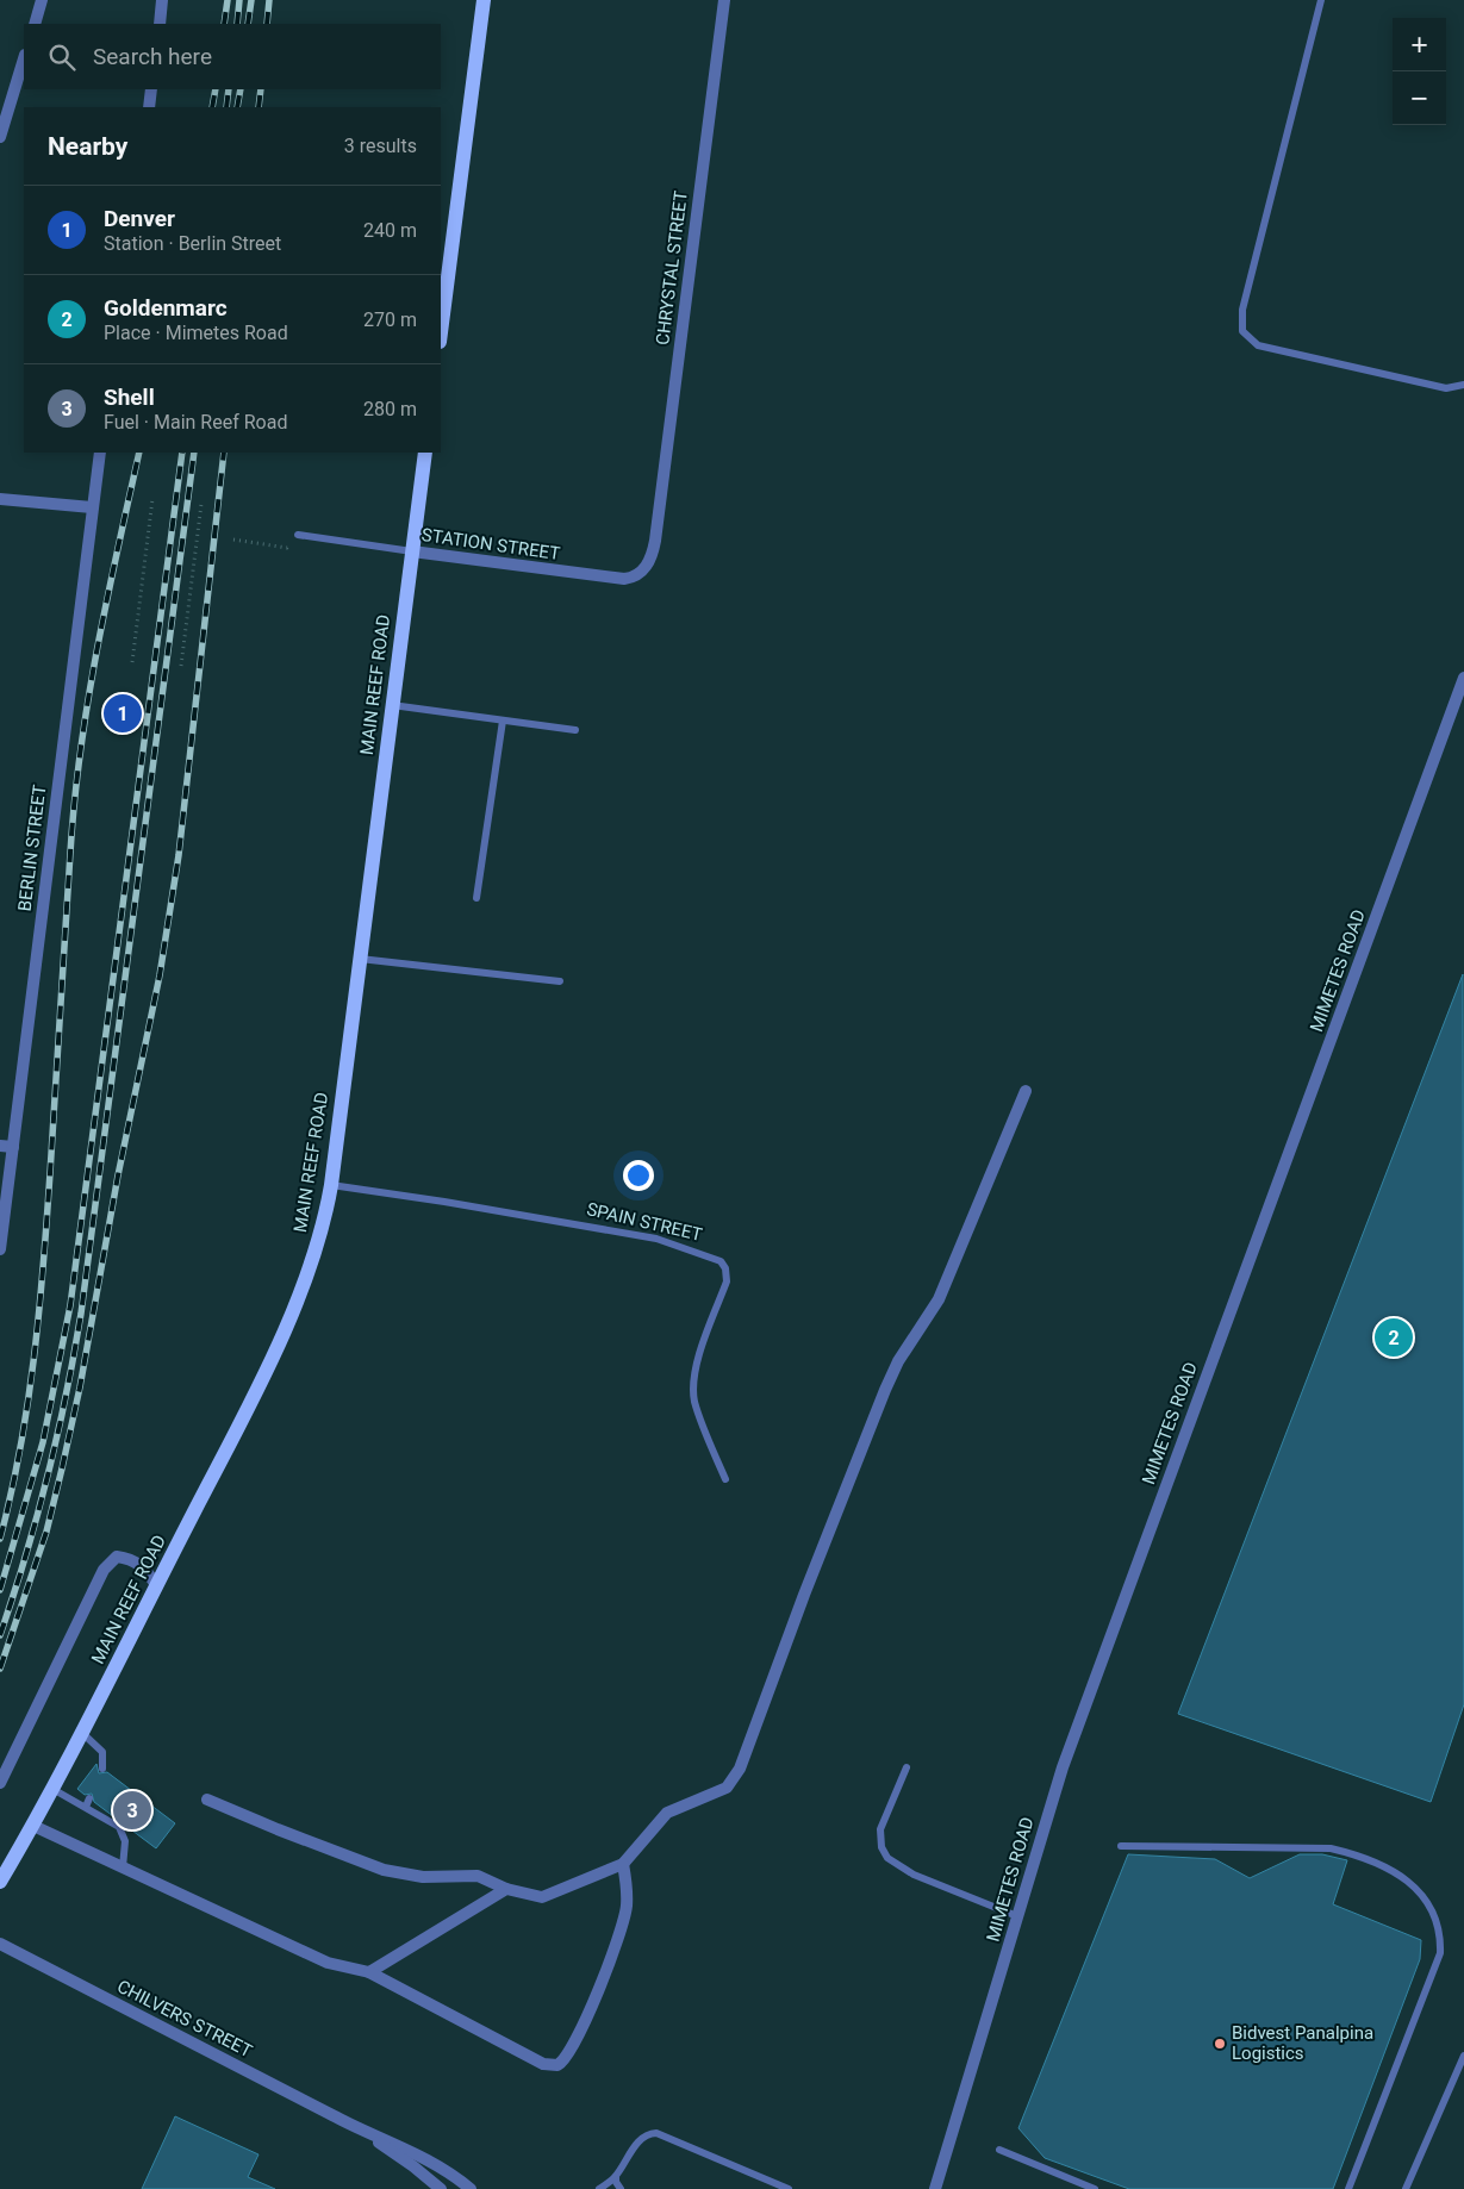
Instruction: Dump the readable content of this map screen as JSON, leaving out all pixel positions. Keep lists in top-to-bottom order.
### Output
{
  "streets": {
    "main road": ["MAIN REEF ROAD"],
    "street": [
      "CHRYSTAL STREET",
      "STATION STREET",
      "BERLIN STREET",
      "MIMETES ROAD",
      "CHILVERS STREET"
    ],
    "lane": ["SPAIN STREET"]
  },
  "crossings": [
    ["CHRYSTAL STREET", "STATION STREET"],
    ["STATION STREET", "MAIN REEF ROAD"],
    ["MAIN REEF ROAD", "SPAIN STREET"]
  ],
  "places": ["Bidvest Panalpina Logistics"],
  "page": {
    "map_buttons": ["+", "−"],
    "search": "Search here",
    "heading": ["Nearby", "3 results"],
    "list": [
      {
        "mark": "1",
        "name": "Denver",
        "note": "Station · Berlin Street",
        "value": "240 m"
      },
      {
        "mark": "2",
        "name": "Goldenmarc",
        "note": "Place · Mimetes Road",
        "value": "270 m"
      },
      {
        "mark": "3",
        "name": "Shell",
        "note": "Fuel · Main Reef Road",
        "value": "280 m"
      }
    ],
    "pins": ["1", "2", "3"]
  }
}
